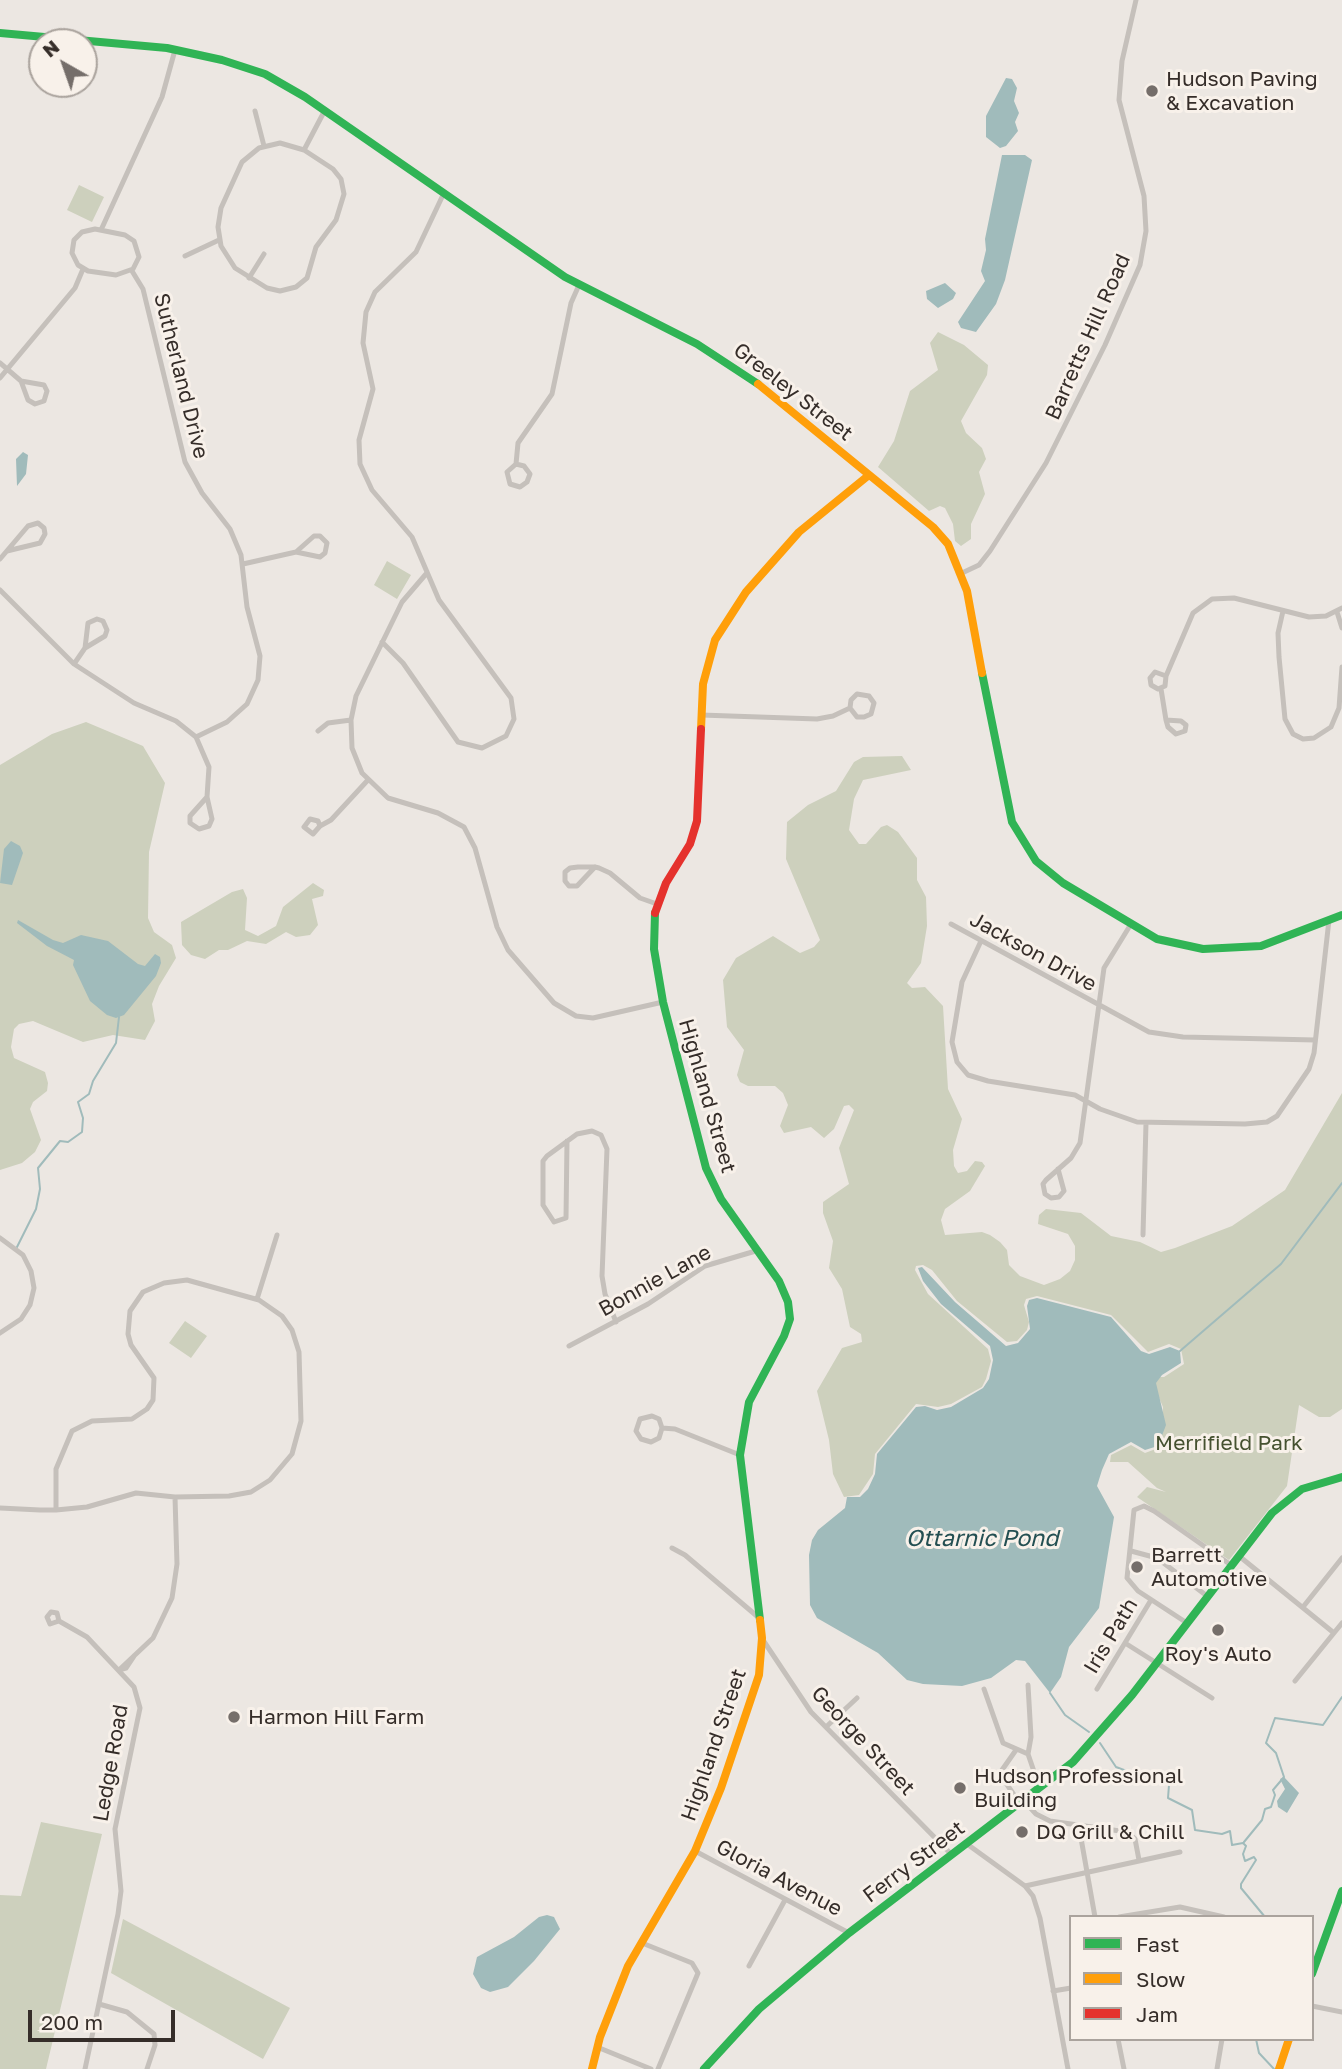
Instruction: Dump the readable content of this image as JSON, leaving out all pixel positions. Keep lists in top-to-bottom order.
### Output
{
  "streets": {
    "street": [
      "Barretts Hill Road",
      "Sutherland Drive",
      "Greeley Street",
      "Jackson Drive",
      "Highland Street",
      "Bonnie Lane",
      "Iris Path",
      "George Street",
      "Ledge Road",
      "Ferry Street",
      "Gloria Avenue"
    ]
  },
  "crossings": [
    ["Barretts Hill Road", "Greeley Street"],
    ["Greeley Street", "Highland Street"],
    ["Highland Street", "Bonnie Lane"],
    ["Highland Street", "George Street"],
    ["Highland Street", "Gloria Avenue"],
    ["George Street", "Ferry Street"],
    ["Ferry Street", "Gloria Avenue"]
  ],
  "water": ["Ottarnic Pond"],
  "parks": ["Merrifield Park"],
  "places": [
    "Hudson Paving & Excavation",
    "Barrett Automotive",
    "Roy's Auto",
    "Harmon Hill Farm",
    "Hudson Professional Building",
    "DQ Grill & Chill"
  ],
  "legend": ["Fast", "Slow", "Jam"],
  "scale_bar": "200 m",
  "north": "top left"
}
